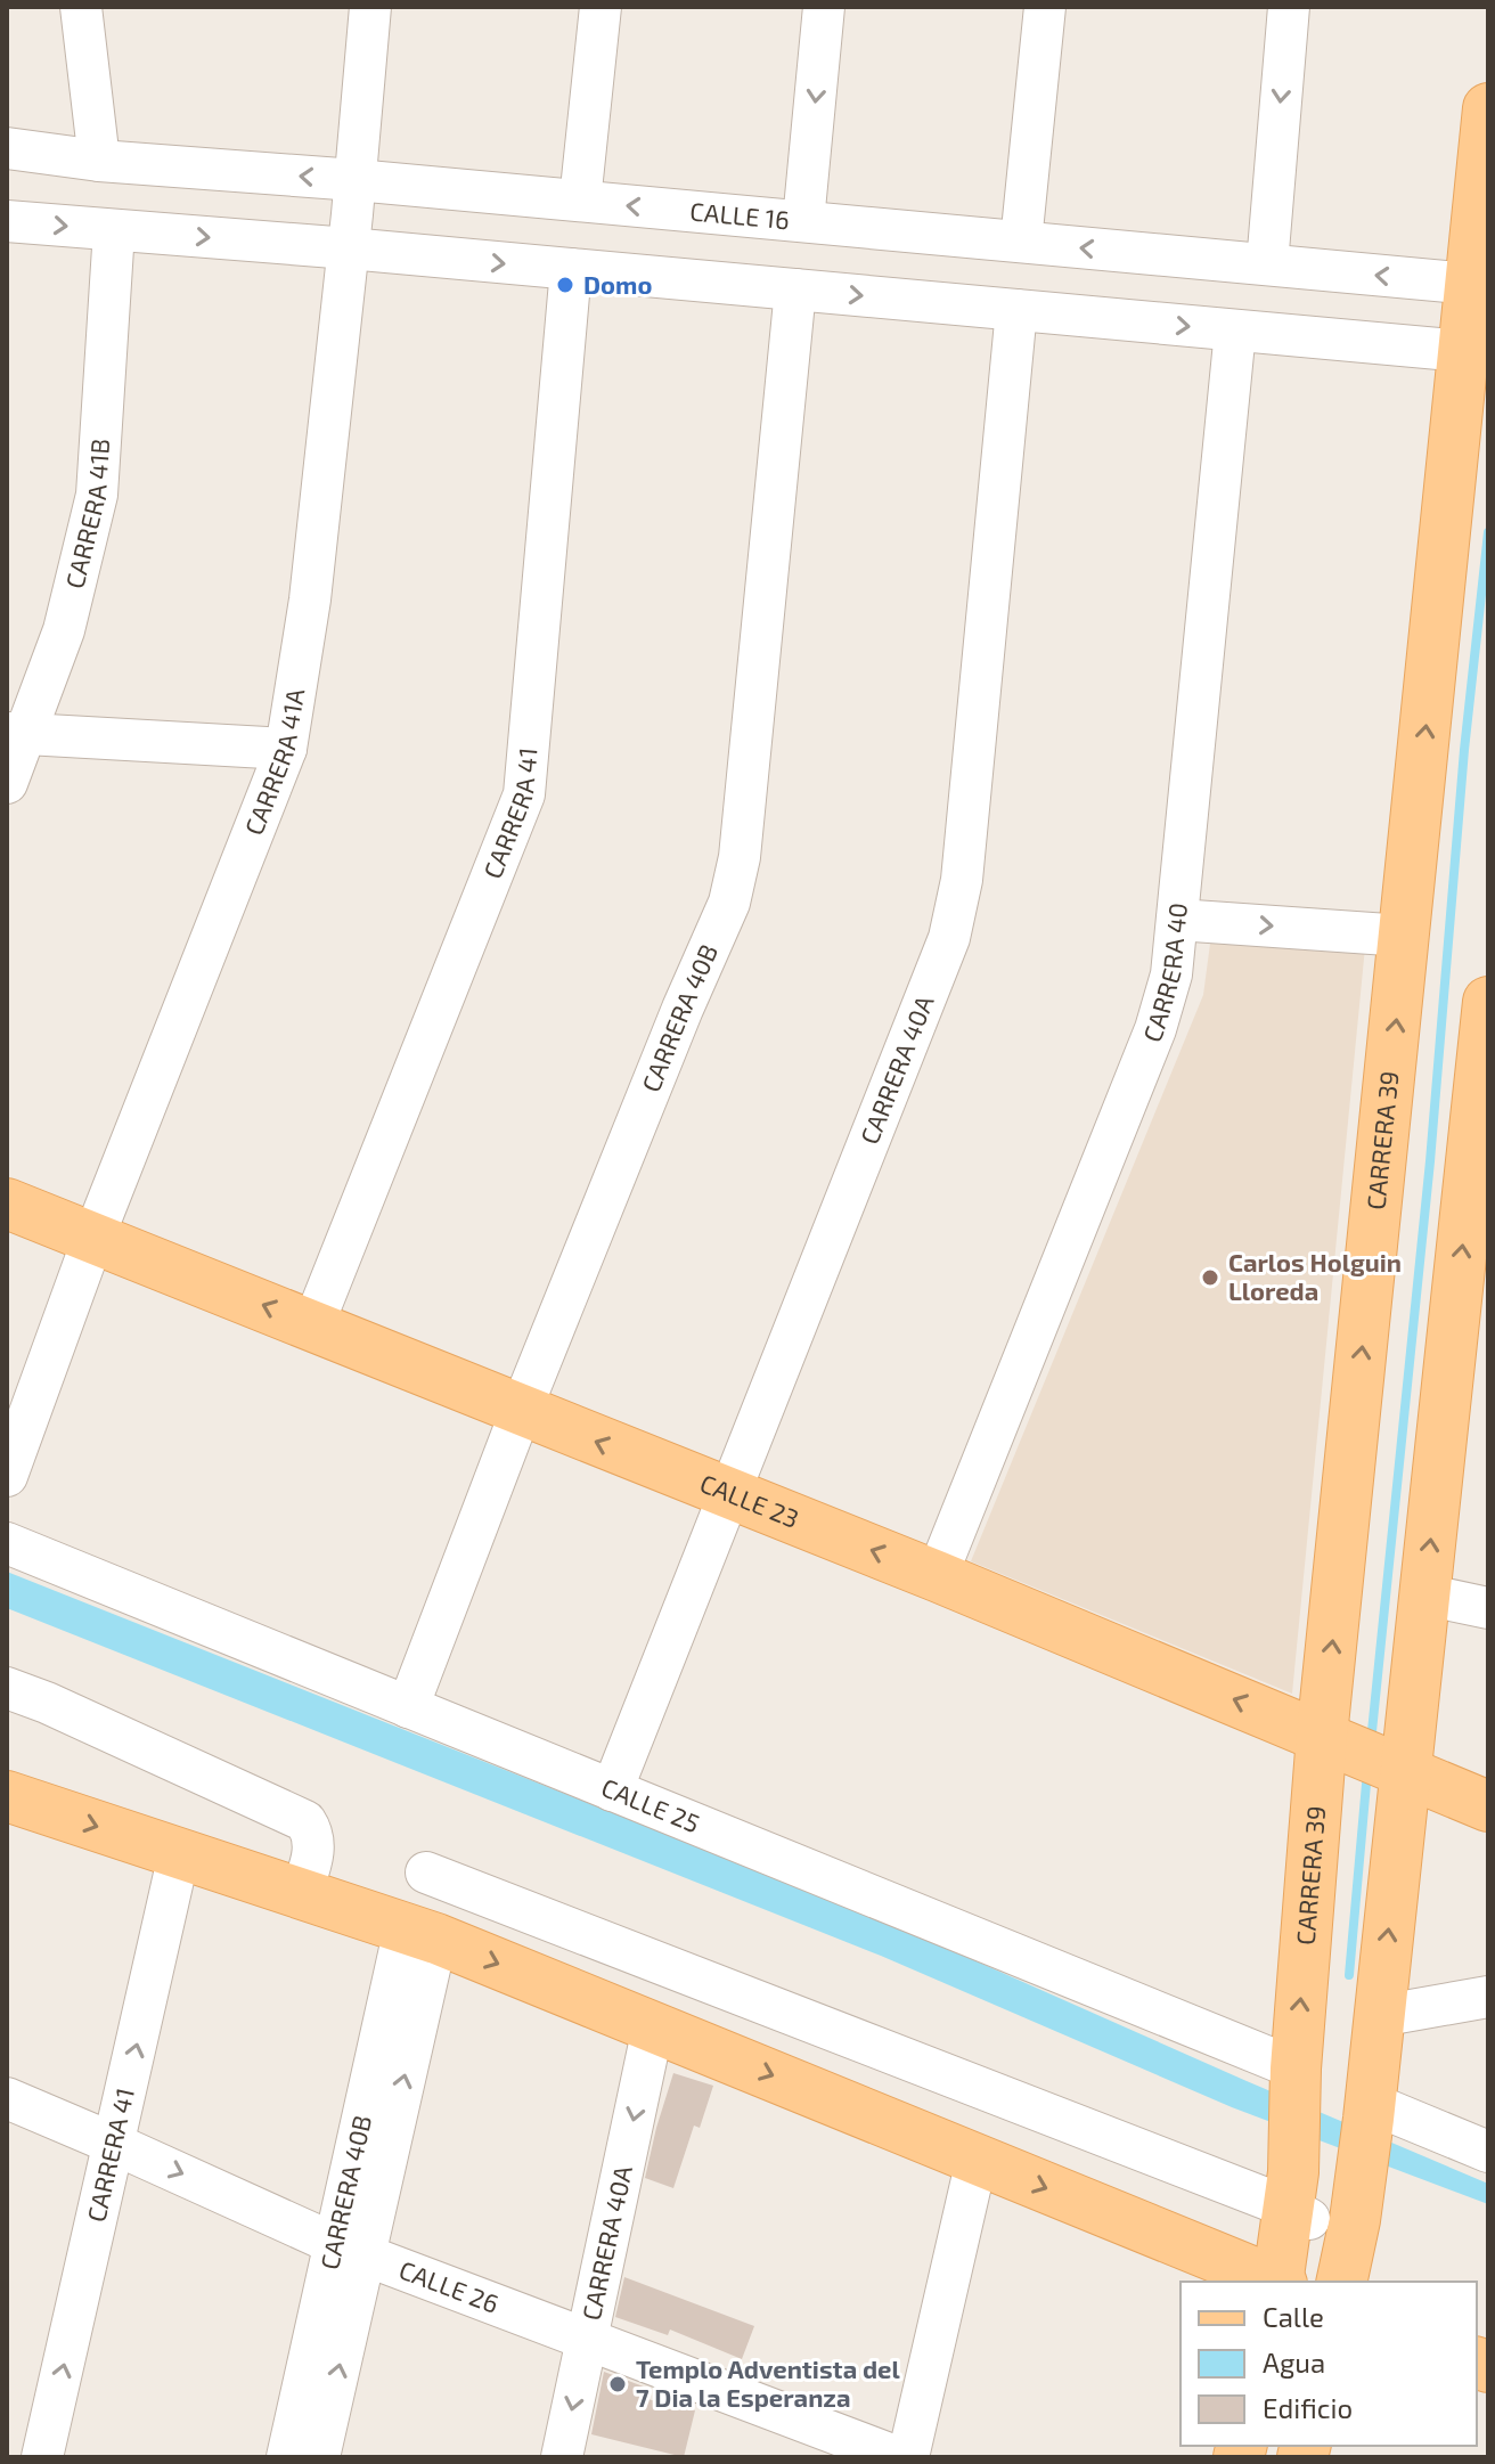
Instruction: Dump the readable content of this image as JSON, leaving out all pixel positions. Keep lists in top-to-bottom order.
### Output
{
  "streets": {
    "main road": ["CARRERA 39", "CALLE 23"],
    "street": [
      "CALLE 16",
      "CARRERA 41B",
      "CARRERA 41A",
      "CARRERA 41",
      "CARRERA 40",
      "CARRERA 40B",
      "CARRERA 40A",
      "CALLE 25",
      "CALLE 26"
    ]
  },
  "crossings": [
    ["CALLE 16", "CARRERA 41A"],
    ["CALLE 16", "CARRERA 39"],
    ["CARRERA 41A", "CALLE 23"],
    ["CARRERA 41", "CALLE 23"],
    ["CARRERA 41", "CALLE 26"],
    ["CARRERA 40", "CALLE 23"],
    ["CARRERA 40B", "CALLE 23"],
    ["CARRERA 40B", "CALLE 25"],
    ["CARRERA 40B", "CALLE 26"],
    ["CARRERA 40A", "CALLE 23"],
    ["CARRERA 40A", "CALLE 25"],
    ["CARRERA 40A", "CALLE 26"],
    ["CARRERA 39", "CALLE 23"],
    ["CARRERA 39", "CALLE 25"]
  ],
  "one_way": ["CARRERA 41", "CARRERA 39", "CALLE 23"],
  "places": ["Domo", "Carlos Holguin Lloreda", "Templo Adventista del 7 Dia la Esperanza"],
  "legend": ["Calle", "Agua", "Edificio"]
}
